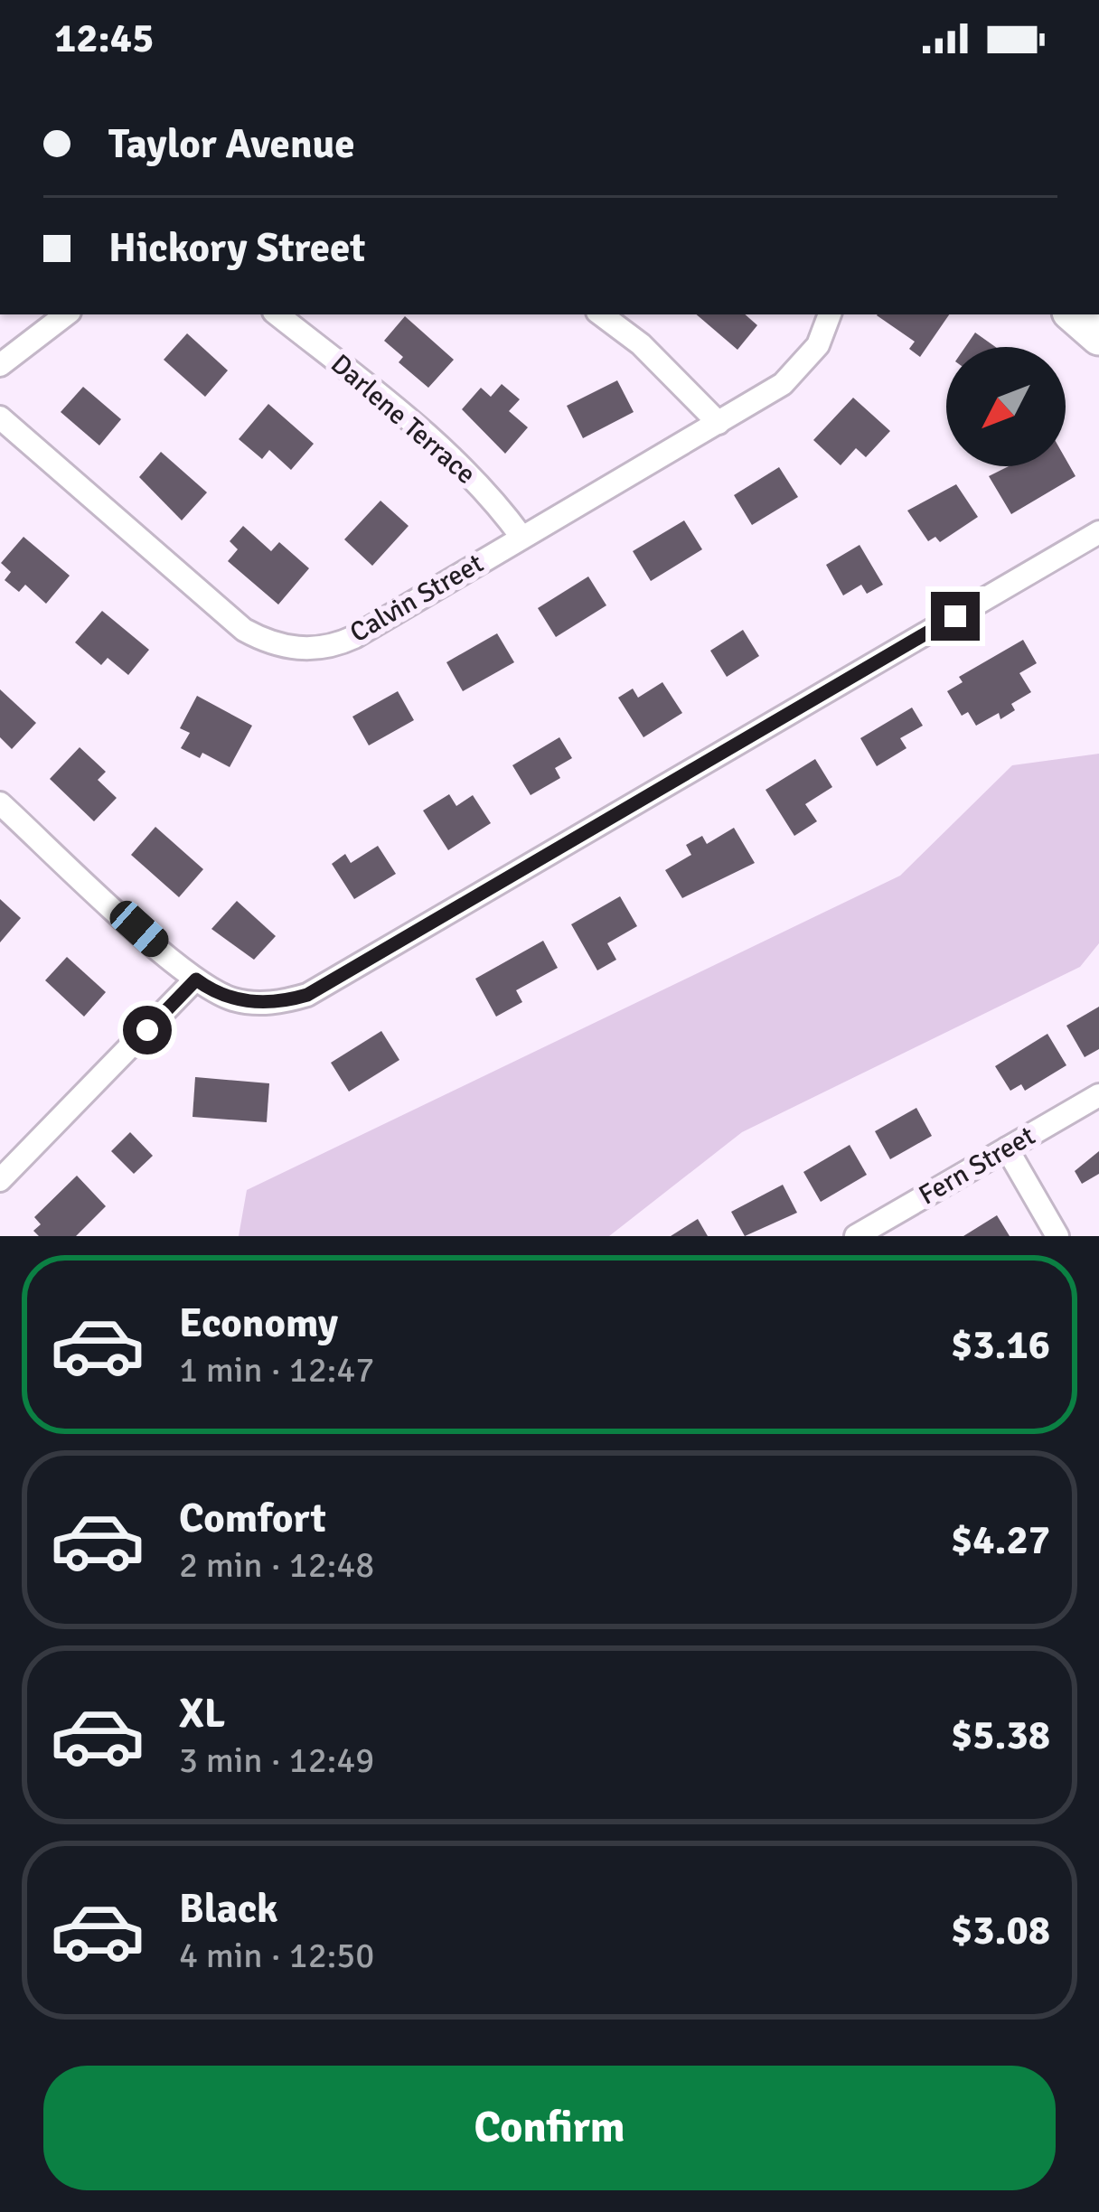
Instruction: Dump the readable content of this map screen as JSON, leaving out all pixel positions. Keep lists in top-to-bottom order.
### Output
{
  "streets": {
    "street": ["Darlene Terrace", "Calvin Street", "Fern Street"]
  },
  "crossings": [
    ["Darlene Terrace", "Calvin Street"]
  ],
  "north": "bottom left",
  "page": {
    "status": "12:45",
    "banner": ["Taylor Avenue", "Hickory Street"],
    "list": [
      {
        "name": "Economy",
        "note": "1 min · 12:47",
        "value": "$3.16"
      },
      {
        "name": "Comfort",
        "note": "2 min · 12:48",
        "value": "$4.27"
      },
      {
        "name": "XL",
        "note": "3 min · 12:49",
        "value": "$5.38"
      },
      {
        "name": "Black",
        "note": "4 min · 12:50",
        "value": "$3.08"
      }
    ],
    "buttons": "Confirm"
  }
}
